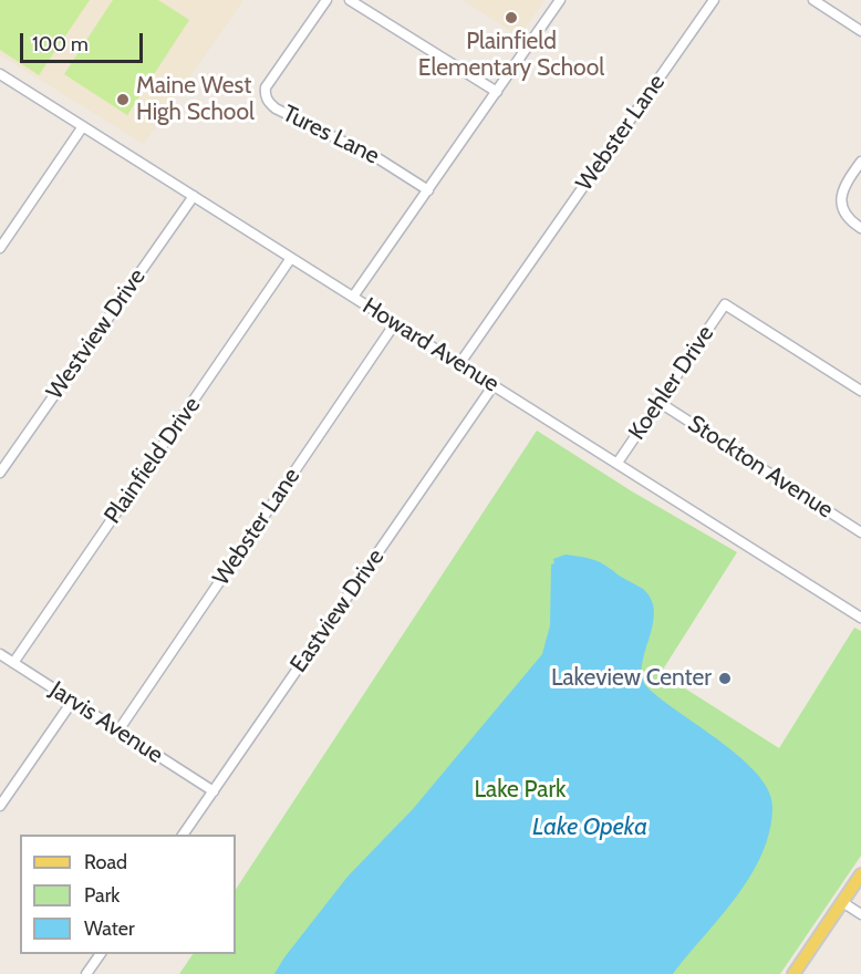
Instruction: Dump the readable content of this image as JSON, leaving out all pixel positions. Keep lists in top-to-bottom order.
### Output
{
  "streets": {
    "street": [
      "Webster Lane",
      "Tures Lane",
      "Westview Drive",
      "Howard Avenue",
      "Koehler Drive",
      "Plainfield Drive",
      "Stockton Avenue",
      "Eastview Drive",
      "Jarvis Avenue"
    ]
  },
  "crossings": [
    ["Webster Lane", "Howard Avenue"],
    ["Webster Lane", "Jarvis Avenue"],
    ["Westview Drive", "Howard Avenue"],
    ["Howard Avenue", "Koehler Drive"],
    ["Howard Avenue", "Plainfield Drive"],
    ["Howard Avenue", "Eastview Drive"],
    ["Koehler Drive", "Stockton Avenue"],
    ["Plainfield Drive", "Jarvis Avenue"],
    ["Eastview Drive", "Jarvis Avenue"]
  ],
  "water": ["Lake Opeka"],
  "parks": ["Lake Park"],
  "places": ["Plainfield Elementary School", "Maine West High School", "Lakeview Center"],
  "legend": ["Road", "Park", "Water"],
  "scale_bar": "100 m"
}
